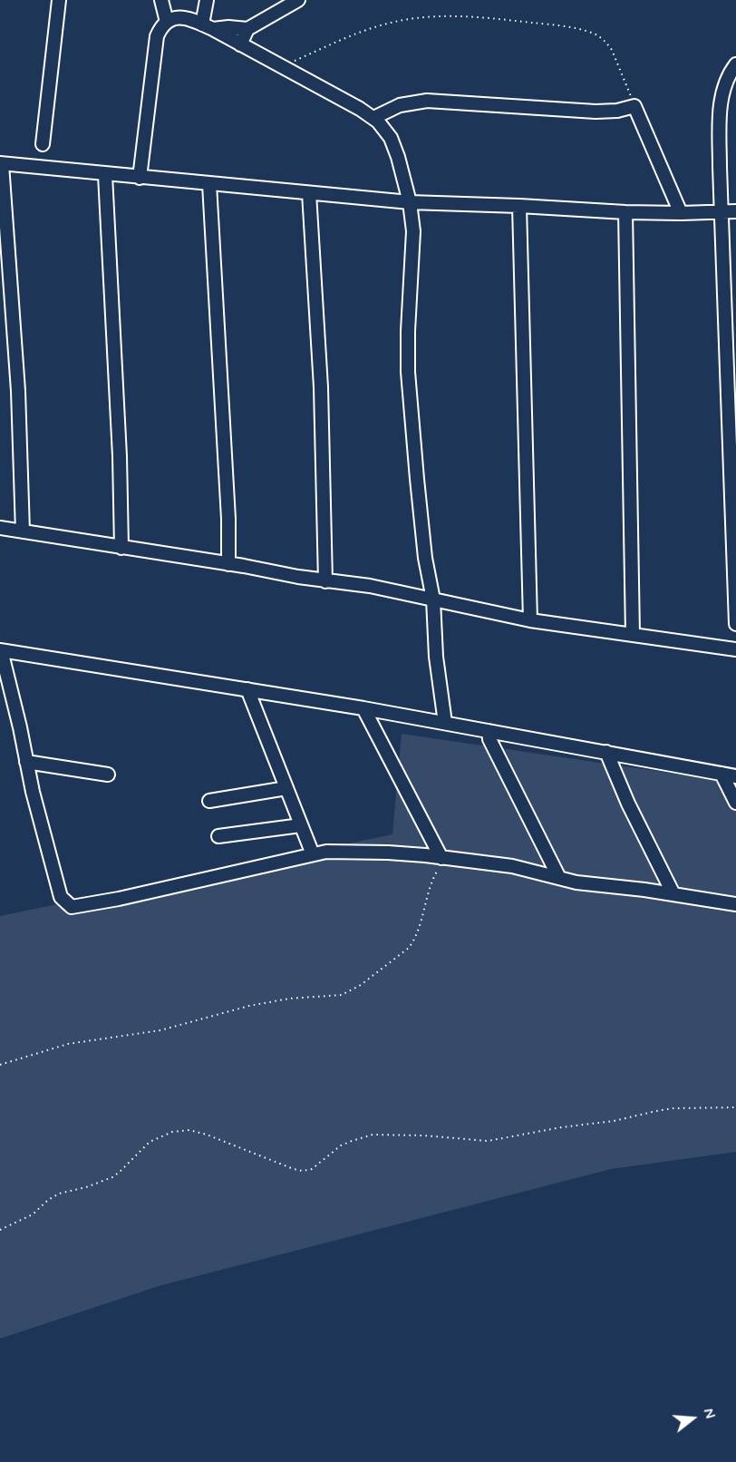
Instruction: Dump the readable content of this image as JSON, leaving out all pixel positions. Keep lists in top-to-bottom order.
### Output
{
  "north": "right"
}
